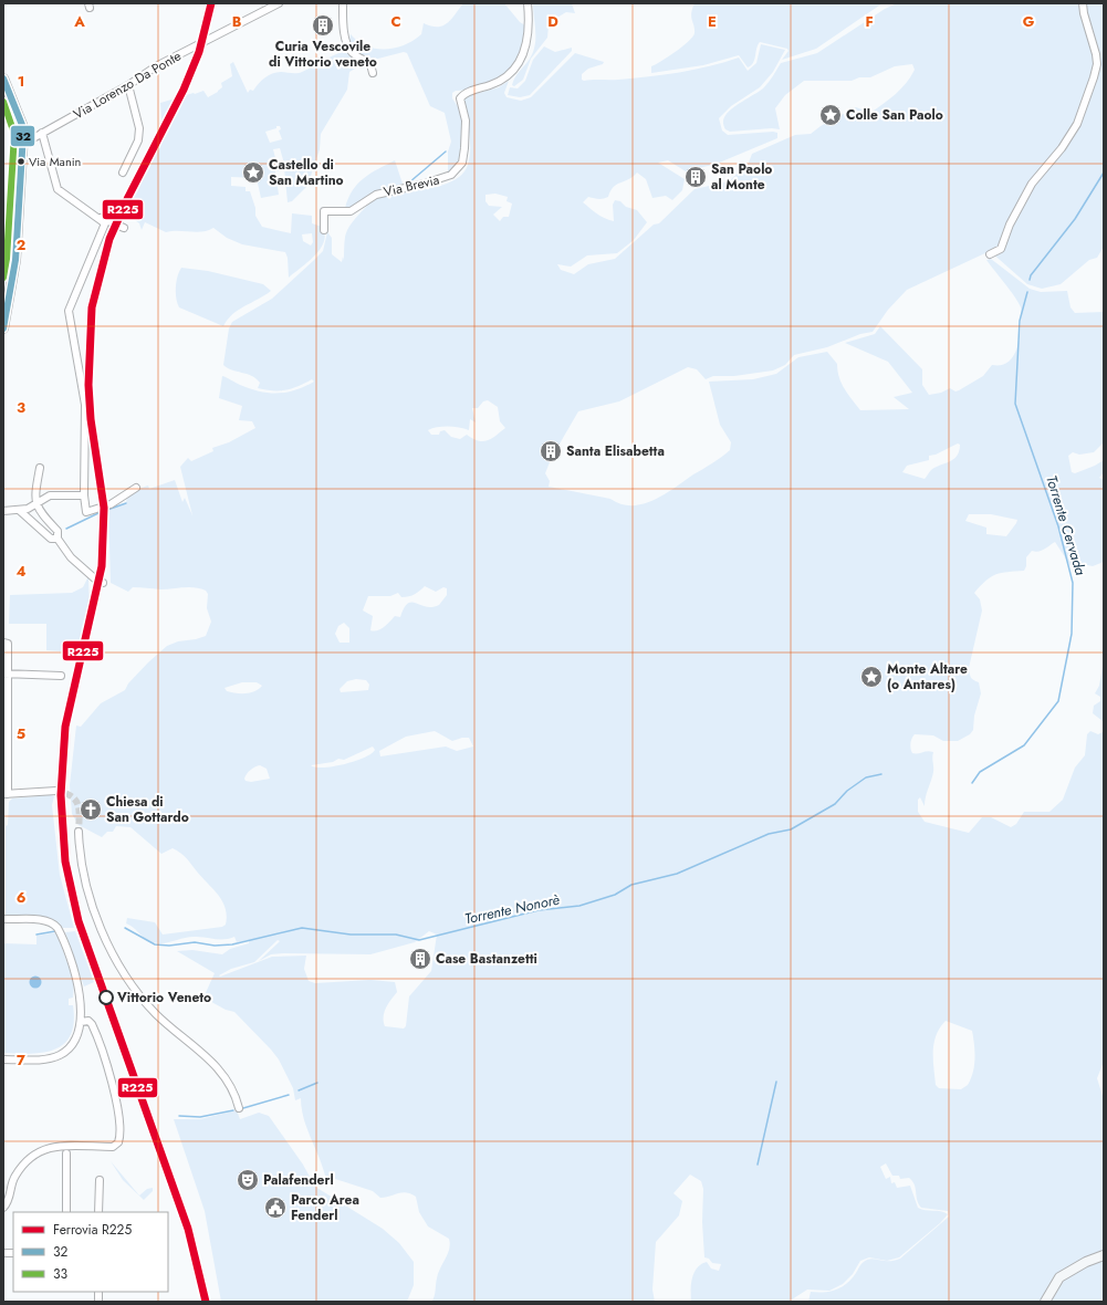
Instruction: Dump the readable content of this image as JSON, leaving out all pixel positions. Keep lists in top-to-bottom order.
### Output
{
  "streets": {
    "street": ["Via Lorenzo Da Ponte", "Via Brevia"]
  },
  "water": ["Torrente Cervada", "Torrente Nonorè"],
  "places": {
    "building": [
      "Curia Vescovile di Vittorio veneto",
      "San Paolo al Monte",
      "Santa Elisabetta",
      "Case Bastanzetti"
    ],
    "place": ["Colle San Paolo", "Castello di San Martino", "Monte Altare (o Antares)"],
    "other": ["Via Manin", "Vittorio Veneto"],
    "church": ["Chiesa di San Gottardo"],
    "theatre": ["Palafenderl"],
    "public building": ["Parco Area Fenderl"]
  },
  "lines": ["rail line R225", "transit line 32", "transit line 33"],
  "legend": ["Ferrovia R225", "32", "33"],
  "grid": {
    "columns": [
      "A",
      "B",
      "C",
      "D",
      "E",
      "F",
      "G"
    ],
    "rows": [
      "1",
      "2",
      "3",
      "4",
      "5",
      "6",
      "7"
    ]
  }
}
